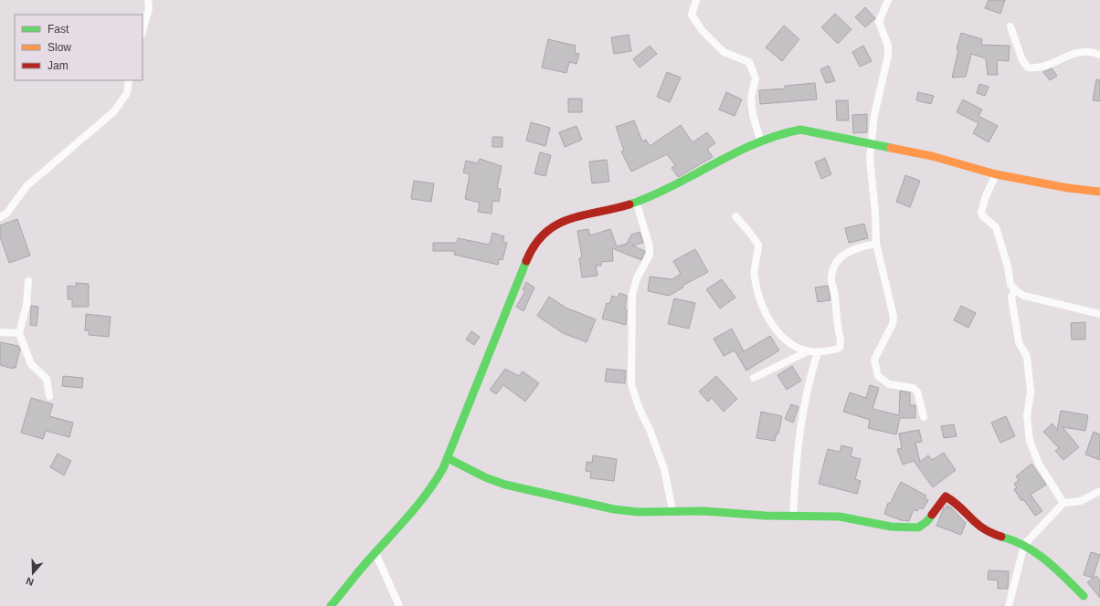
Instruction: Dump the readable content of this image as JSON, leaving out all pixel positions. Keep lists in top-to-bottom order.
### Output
{
  "legend": ["Fast", "Slow", "Jam"],
  "north": "bottom"
}
